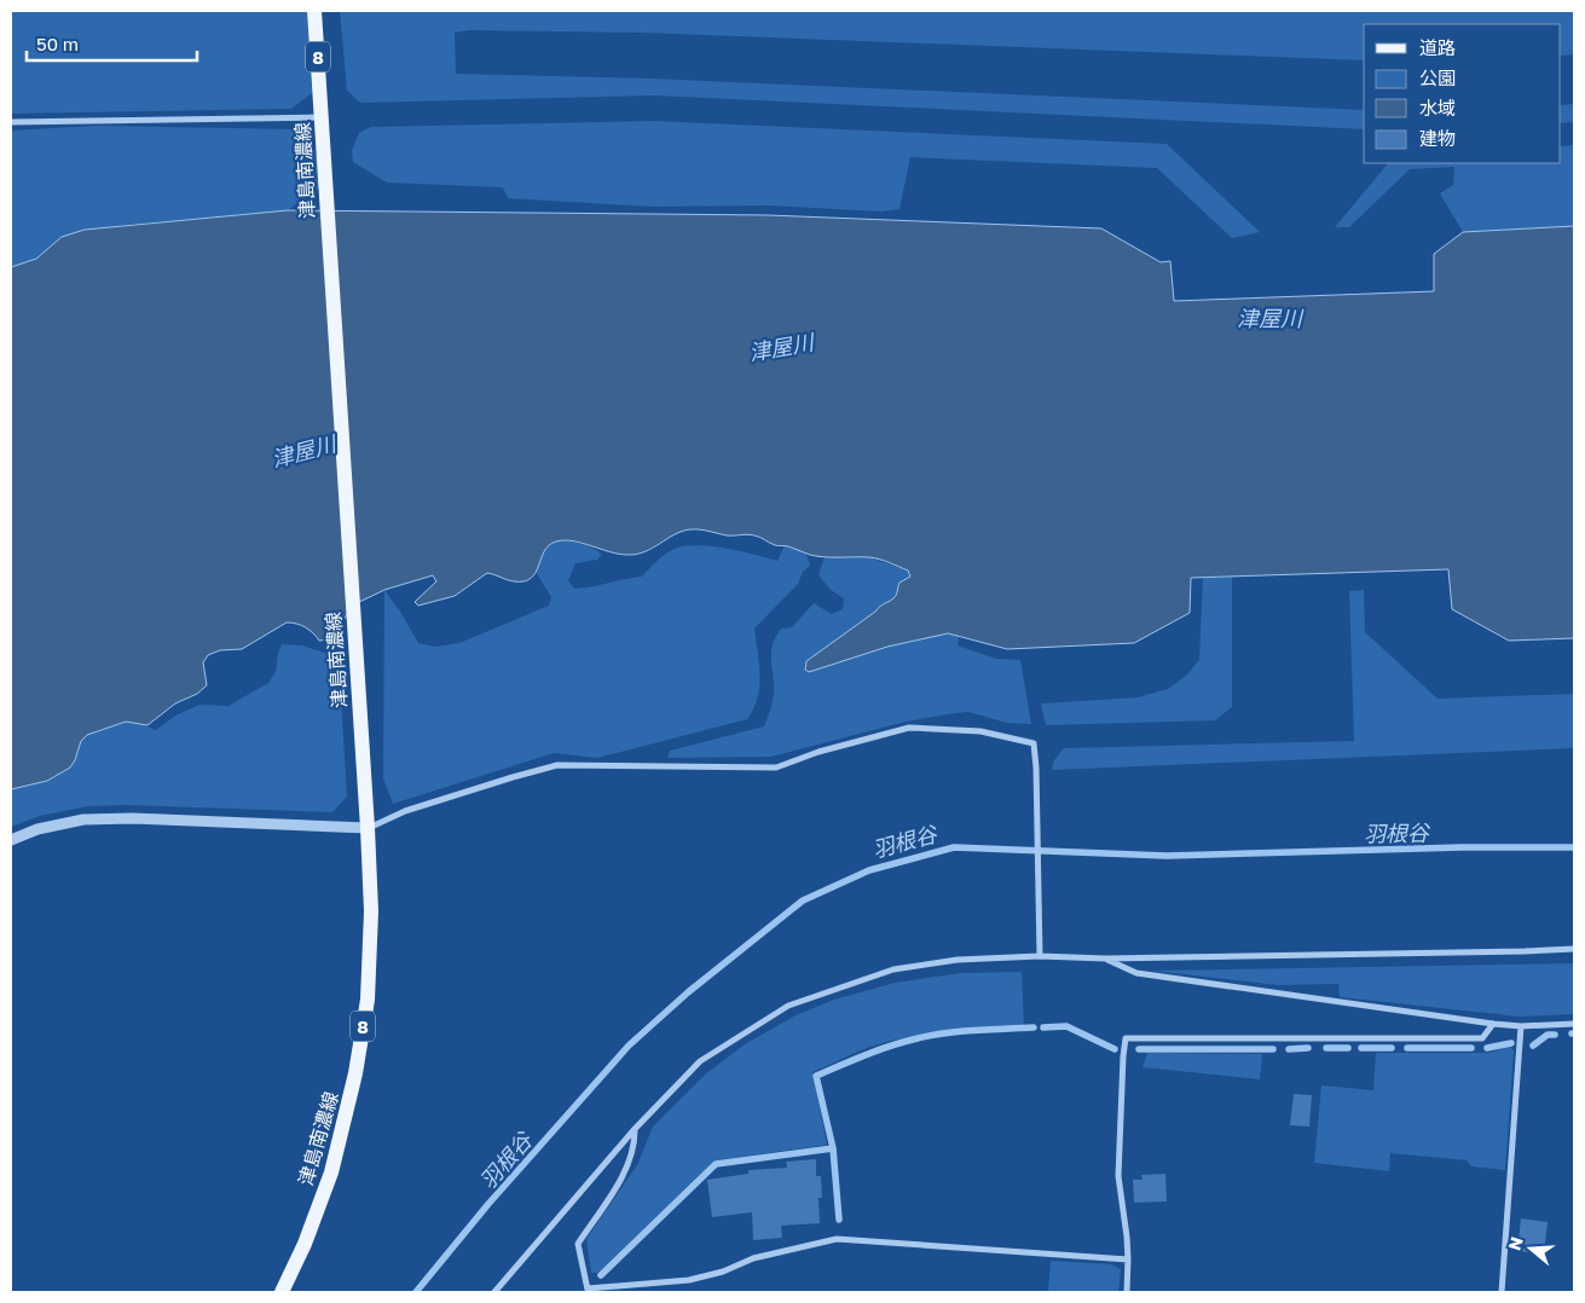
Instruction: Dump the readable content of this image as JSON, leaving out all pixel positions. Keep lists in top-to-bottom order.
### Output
{
  "streets": {
    "main road": ["8", "津島南濃線"]
  },
  "water": ["津屋川", "羽根谷"],
  "legend": [
    "道路",
    "公園",
    "水域",
    "建物"
  ],
  "scale_bar": "50 m",
  "north": "left"
}
